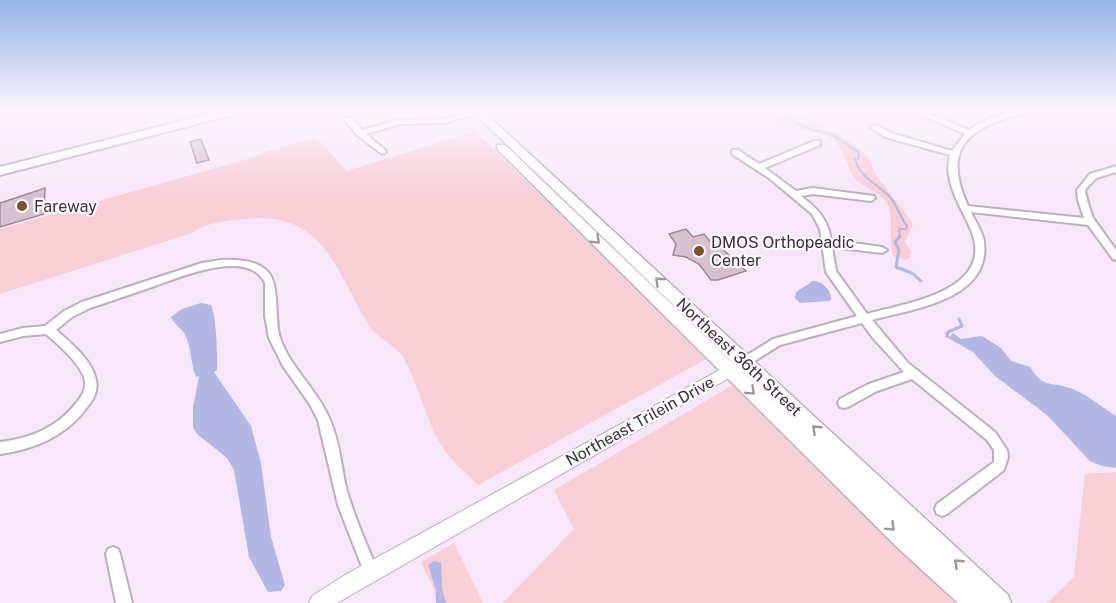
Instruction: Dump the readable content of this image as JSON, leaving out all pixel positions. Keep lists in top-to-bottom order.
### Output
{
  "streets": {
    "main road": ["Northeast 36th Street"],
    "street": ["Northeast Trilein Drive"]
  },
  "crossings": [
    ["Northeast 36th Street", "Northeast Trilein Drive"]
  ],
  "places": ["Fareway", "DMOS Orthopeadic Center"]
}
